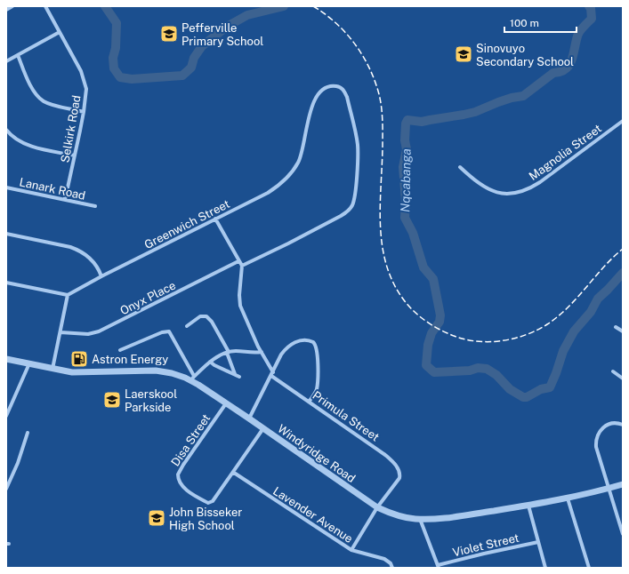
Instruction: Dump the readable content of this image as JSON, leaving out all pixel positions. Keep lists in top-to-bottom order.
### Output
{
  "streets": {
    "street": [
      "Selkirk Road",
      "Magnolia Street",
      "Lanark Road",
      "Greenwich Street",
      "Onyx Place",
      "Primula Street",
      "Disa Street",
      "Windyridge Road",
      "Lavender Avenue",
      "Violet Street"
    ]
  },
  "crossings": [
    ["Selkirk Road", "Lanark Road"],
    ["Primula Street", "Windyridge Road"],
    ["Disa Street", "Windyridge Road"],
    ["Disa Street", "Lavender Avenue"]
  ],
  "water": ["Nqcabanga"],
  "places": {
    "school or university": [
      "Pefferville Primary School",
      "Sinovuyo Secondary School",
      "Laerskool Parkside",
      "John Bisseker High School"
    ],
    "fuel station": ["Astron Energy"]
  },
  "scale_bar": "100 m"
}
